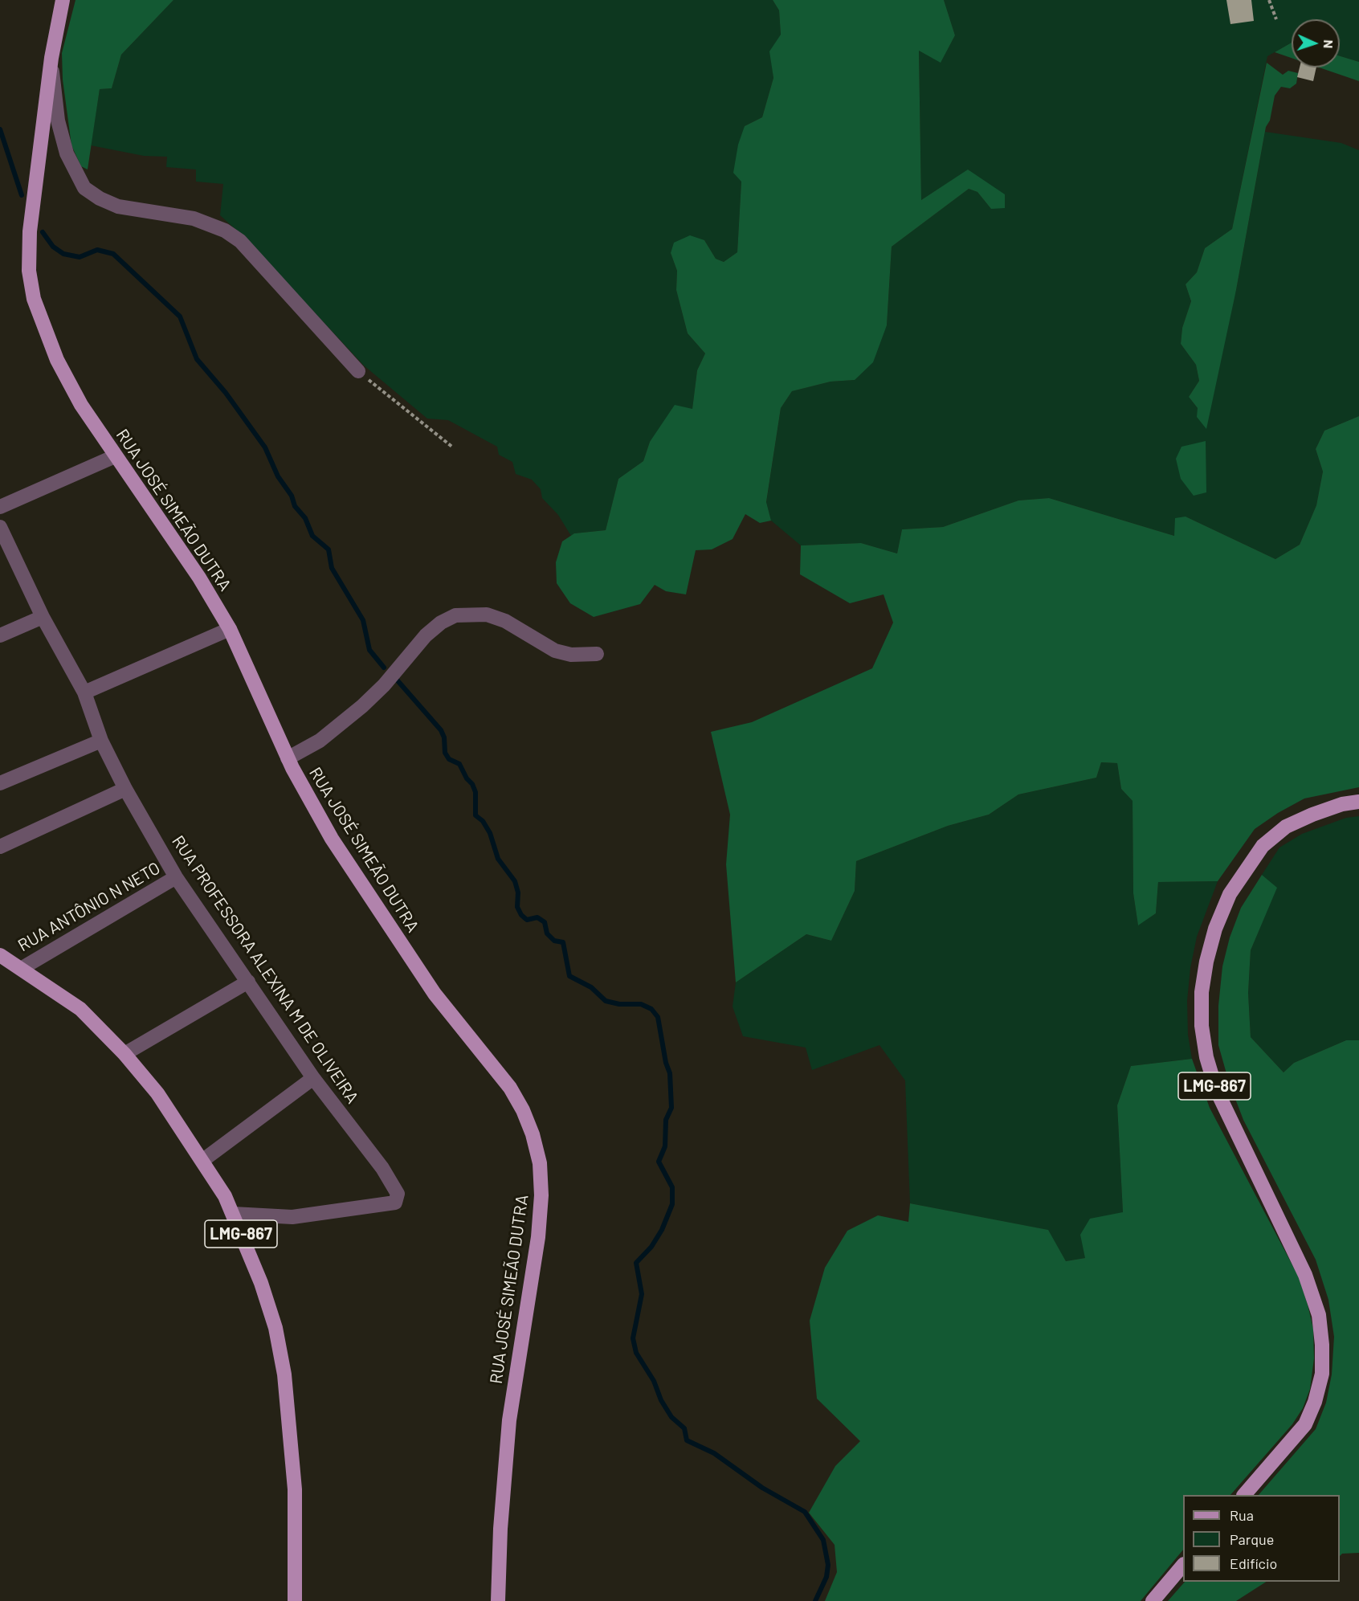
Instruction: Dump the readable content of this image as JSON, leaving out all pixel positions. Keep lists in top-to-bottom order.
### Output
{
  "streets": {
    "main road": ["RUA JOSÉ SIMEÃO DUTRA", "LMG-867"],
    "street": ["RUA ANTÔNIO N NETO", "RUA PROFESSORA ALEXINA M DE OLIVEIRA"]
  },
  "crossings": [
    ["RUA ANTÔNIO N NETO", "RUA PROFESSORA ALEXINA M DE OLIVEIRA"],
    ["RUA ANTÔNIO N NETO", "LMG-867"],
    ["RUA PROFESSORA ALEXINA M DE OLIVEIRA", "LMG-867"]
  ],
  "legend": ["Rua", "Parque", "Edifício"],
  "north": "right"
}
